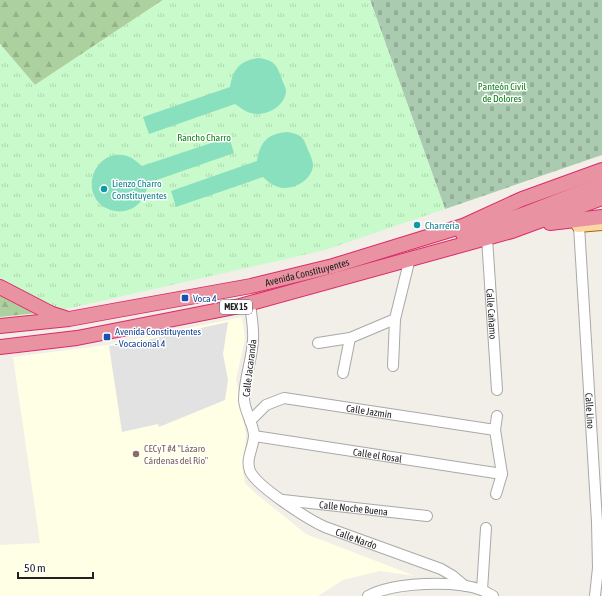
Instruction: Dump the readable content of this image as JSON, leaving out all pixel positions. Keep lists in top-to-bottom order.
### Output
{
  "streets": {
    "highway": ["Avenida Constituyentes", "MEX 15"],
    "street": [
      "Calle Cañamo",
      "Calle Jacaranda",
      "Calle Jazmín",
      "Calle Lino",
      "Calle el Rosal",
      "Calle Noche Buena",
      "Calle Nardo"
    ]
  },
  "crossings": [
    ["Avenida Constituyentes", "Calle Cañamo"],
    ["Avenida Constituyentes", "Calle Jacaranda"],
    ["Calle Jacaranda", "Calle Jazmín"],
    ["Calle Jacaranda", "Calle el Rosal"],
    ["Calle Jacaranda", "Calle Nardo"],
    ["Calle Noche Buena", "Calle Nardo"]
  ],
  "parks": ["Panteón Civil de Dolores", "Rancho Charro"],
  "places": {
    "other": ["Lienzo Charro Constituyentes", "Charrería", "CECyT #4 \"Lázaro Cárdenas del Río\""],
    "transit": ["Voca 4", "Avenida Constituyentes - Vocacional 4"]
  },
  "scale_bar": "50 m"
}
